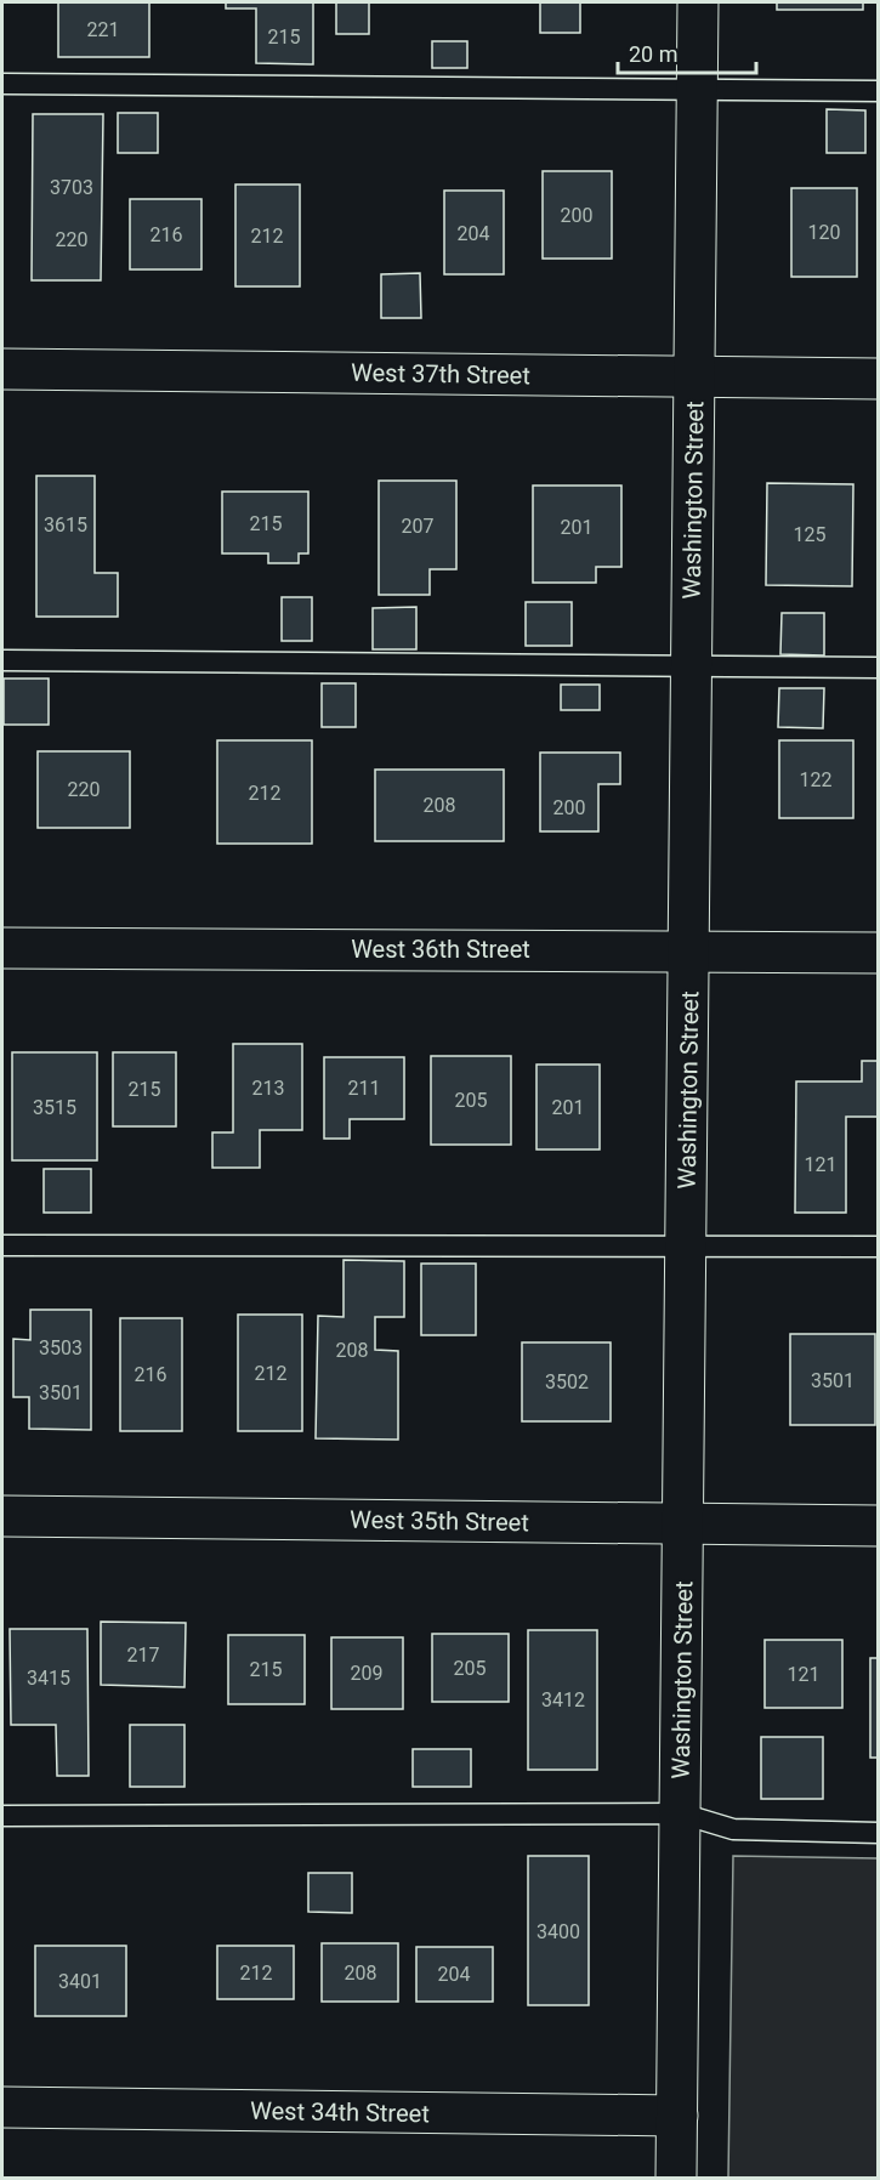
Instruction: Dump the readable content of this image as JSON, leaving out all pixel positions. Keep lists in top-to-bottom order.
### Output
{
  "streets": {
    "street": [
      "West 37th Street",
      "Washington Street",
      "West 36th Street",
      "West 35th Street",
      "West 34th Street"
    ]
  },
  "crossings": [
    ["West 37th Street", "Washington Street"],
    ["Washington Street", "West 36th Street"],
    ["Washington Street", "West 35th Street"],
    ["Washington Street", "West 34th Street"]
  ],
  "house_numbers": [
    "221",
    "215",
    "3703",
    "200",
    "120",
    "204",
    "216",
    "212",
    "220",
    "215",
    "3615",
    "207",
    "201",
    "125",
    "122",
    "220",
    "212",
    "208",
    "200",
    "213",
    "211",
    "215",
    "205",
    "3515",
    "201",
    "121",
    "3503",
    "208",
    "212",
    "216",
    "3501",
    "3502",
    "3501",
    "217",
    "205",
    "215",
    "209",
    "121",
    "3415",
    "3412",
    "3400",
    "212",
    "208",
    "204",
    "3401"
  ],
  "scale_bar": "20 m"
}
